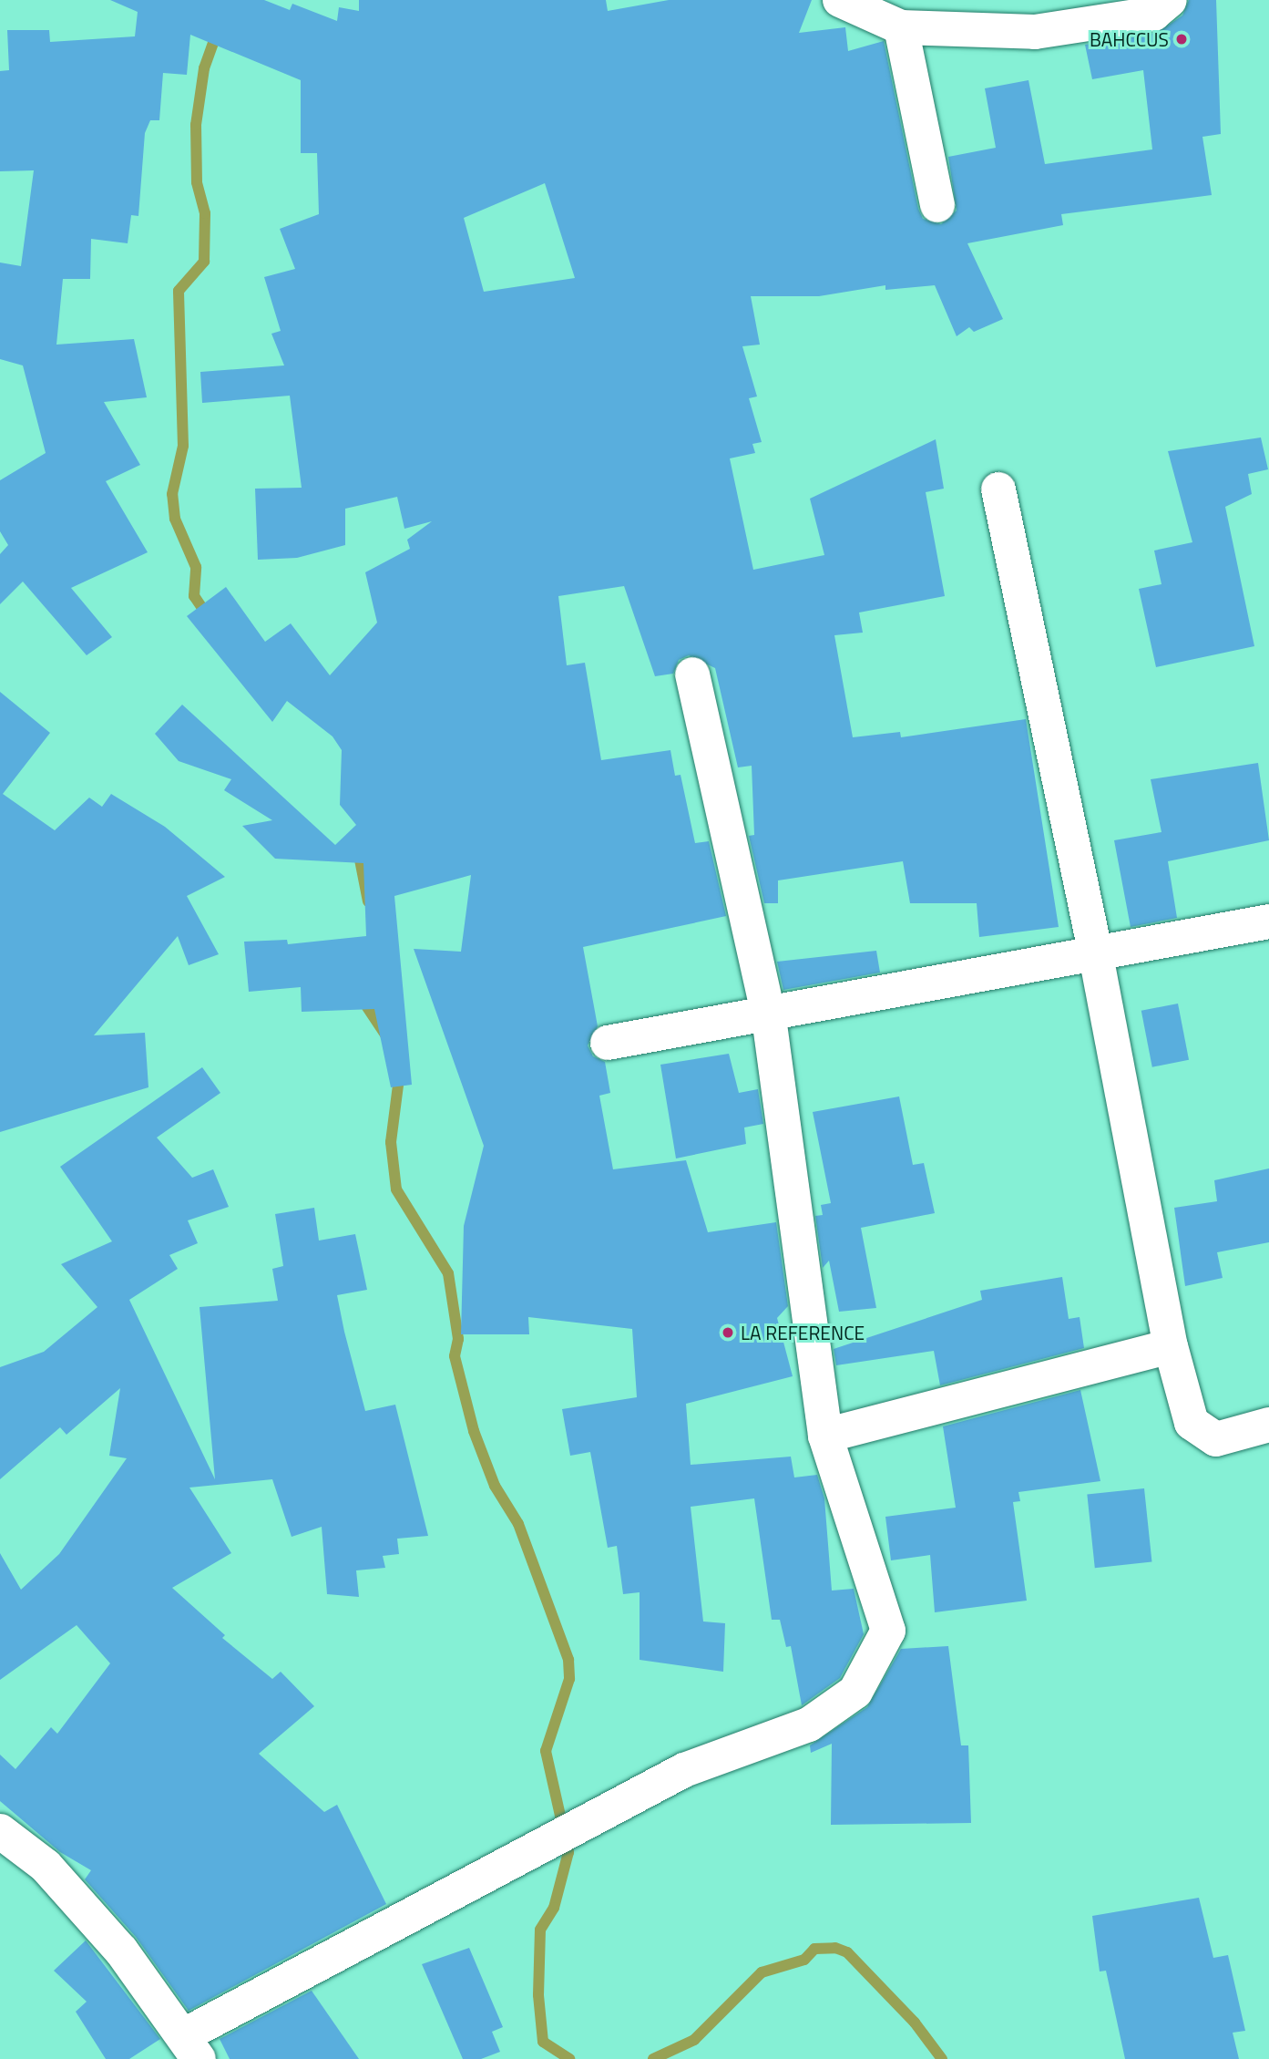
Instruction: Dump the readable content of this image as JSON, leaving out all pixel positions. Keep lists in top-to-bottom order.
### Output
{
  "places": ["BAHCCUS", "LA REFERENCE"]
}
